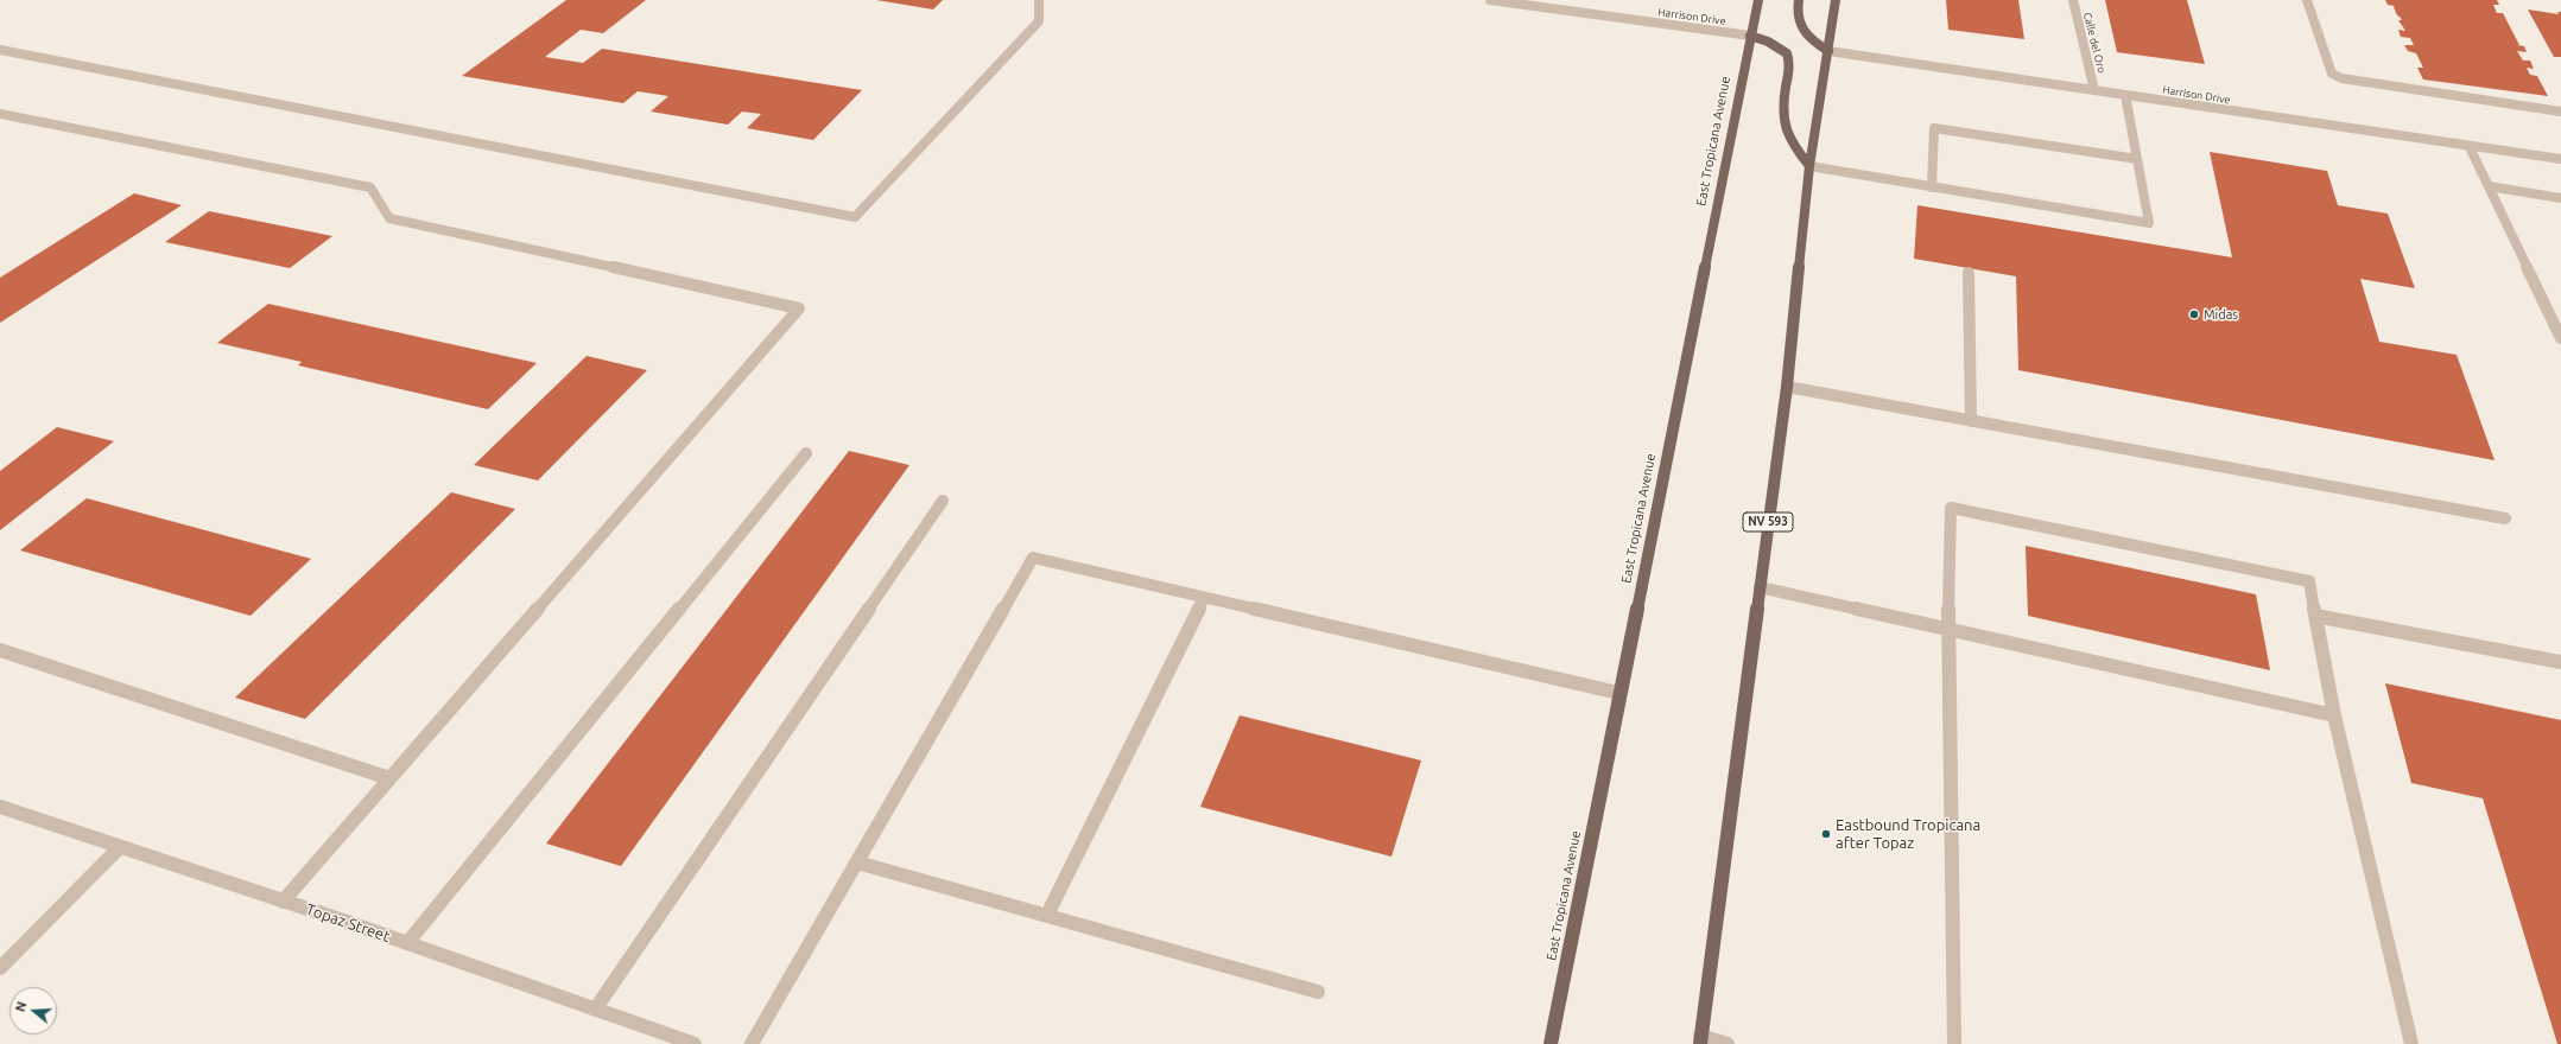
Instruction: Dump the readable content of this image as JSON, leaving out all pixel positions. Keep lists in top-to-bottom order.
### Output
{
  "streets": {
    "main road": ["East Tropicana Avenue", "NV 593"],
    "street": ["Harrison Drive", "Calle del Oro", "Topaz Street"]
  },
  "crossings": [
    ["Harrison Drive", "Calle del Oro"],
    ["Harrison Drive", "East Tropicana Avenue"],
    ["Harrison Drive", "NV 593"]
  ],
  "places": ["Midas", "Eastbound Tropicana after Topaz"],
  "north": "left"
}
